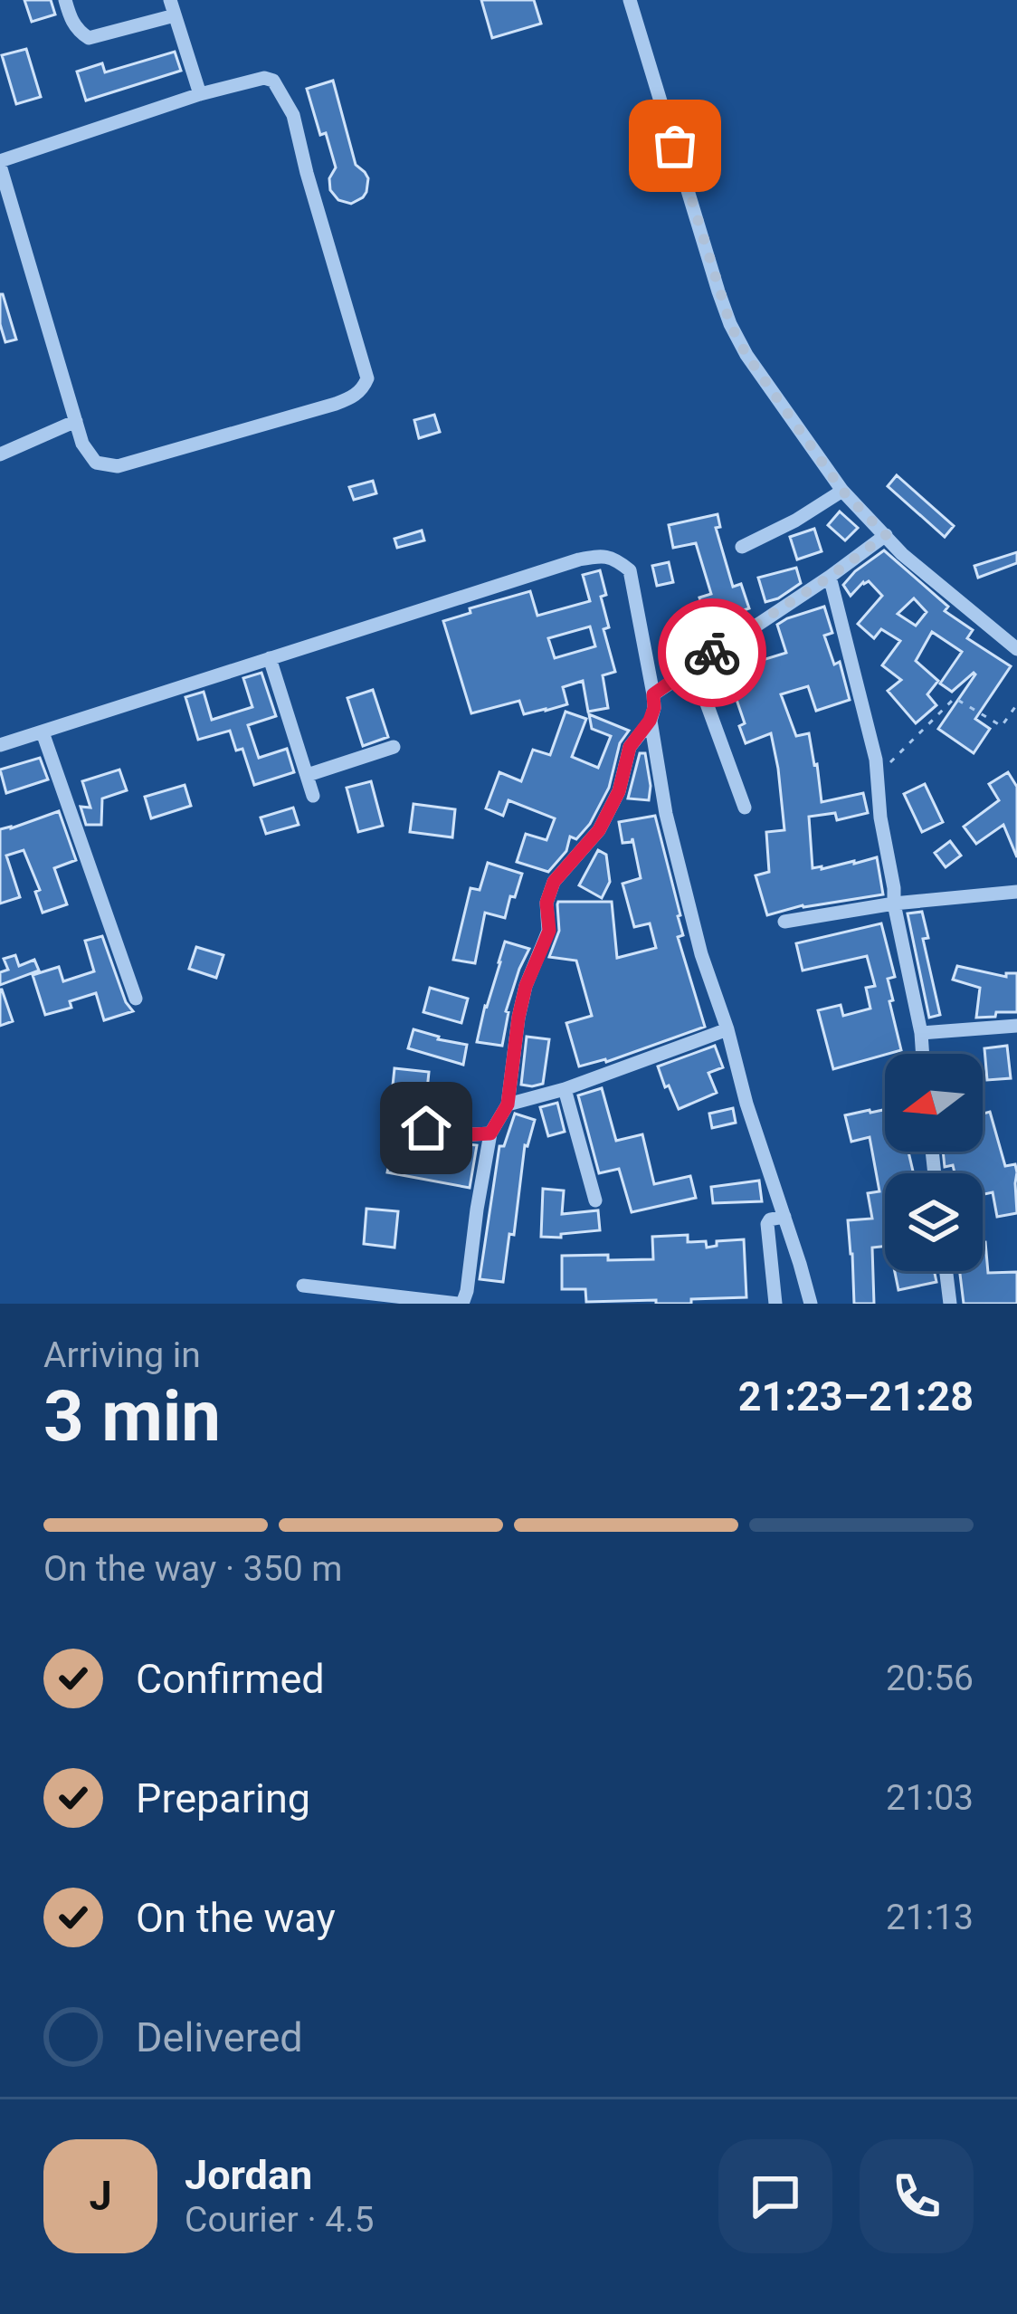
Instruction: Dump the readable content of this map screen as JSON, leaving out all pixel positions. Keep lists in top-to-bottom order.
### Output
{
  "north": "left",
  "page": {
    "heading": ["3 min", "Arriving in", "21:23–21:28"],
    "panel": ["Jordan", "Courier · 4.5"],
    "bar": "On the way · 350 m",
    "list": [
      ["Confirmed", "20:56"],
      ["Preparing", "21:03"],
      ["On the way", "21:13"],
      "Delivered"
    ],
    "round": "J"
  }
}
